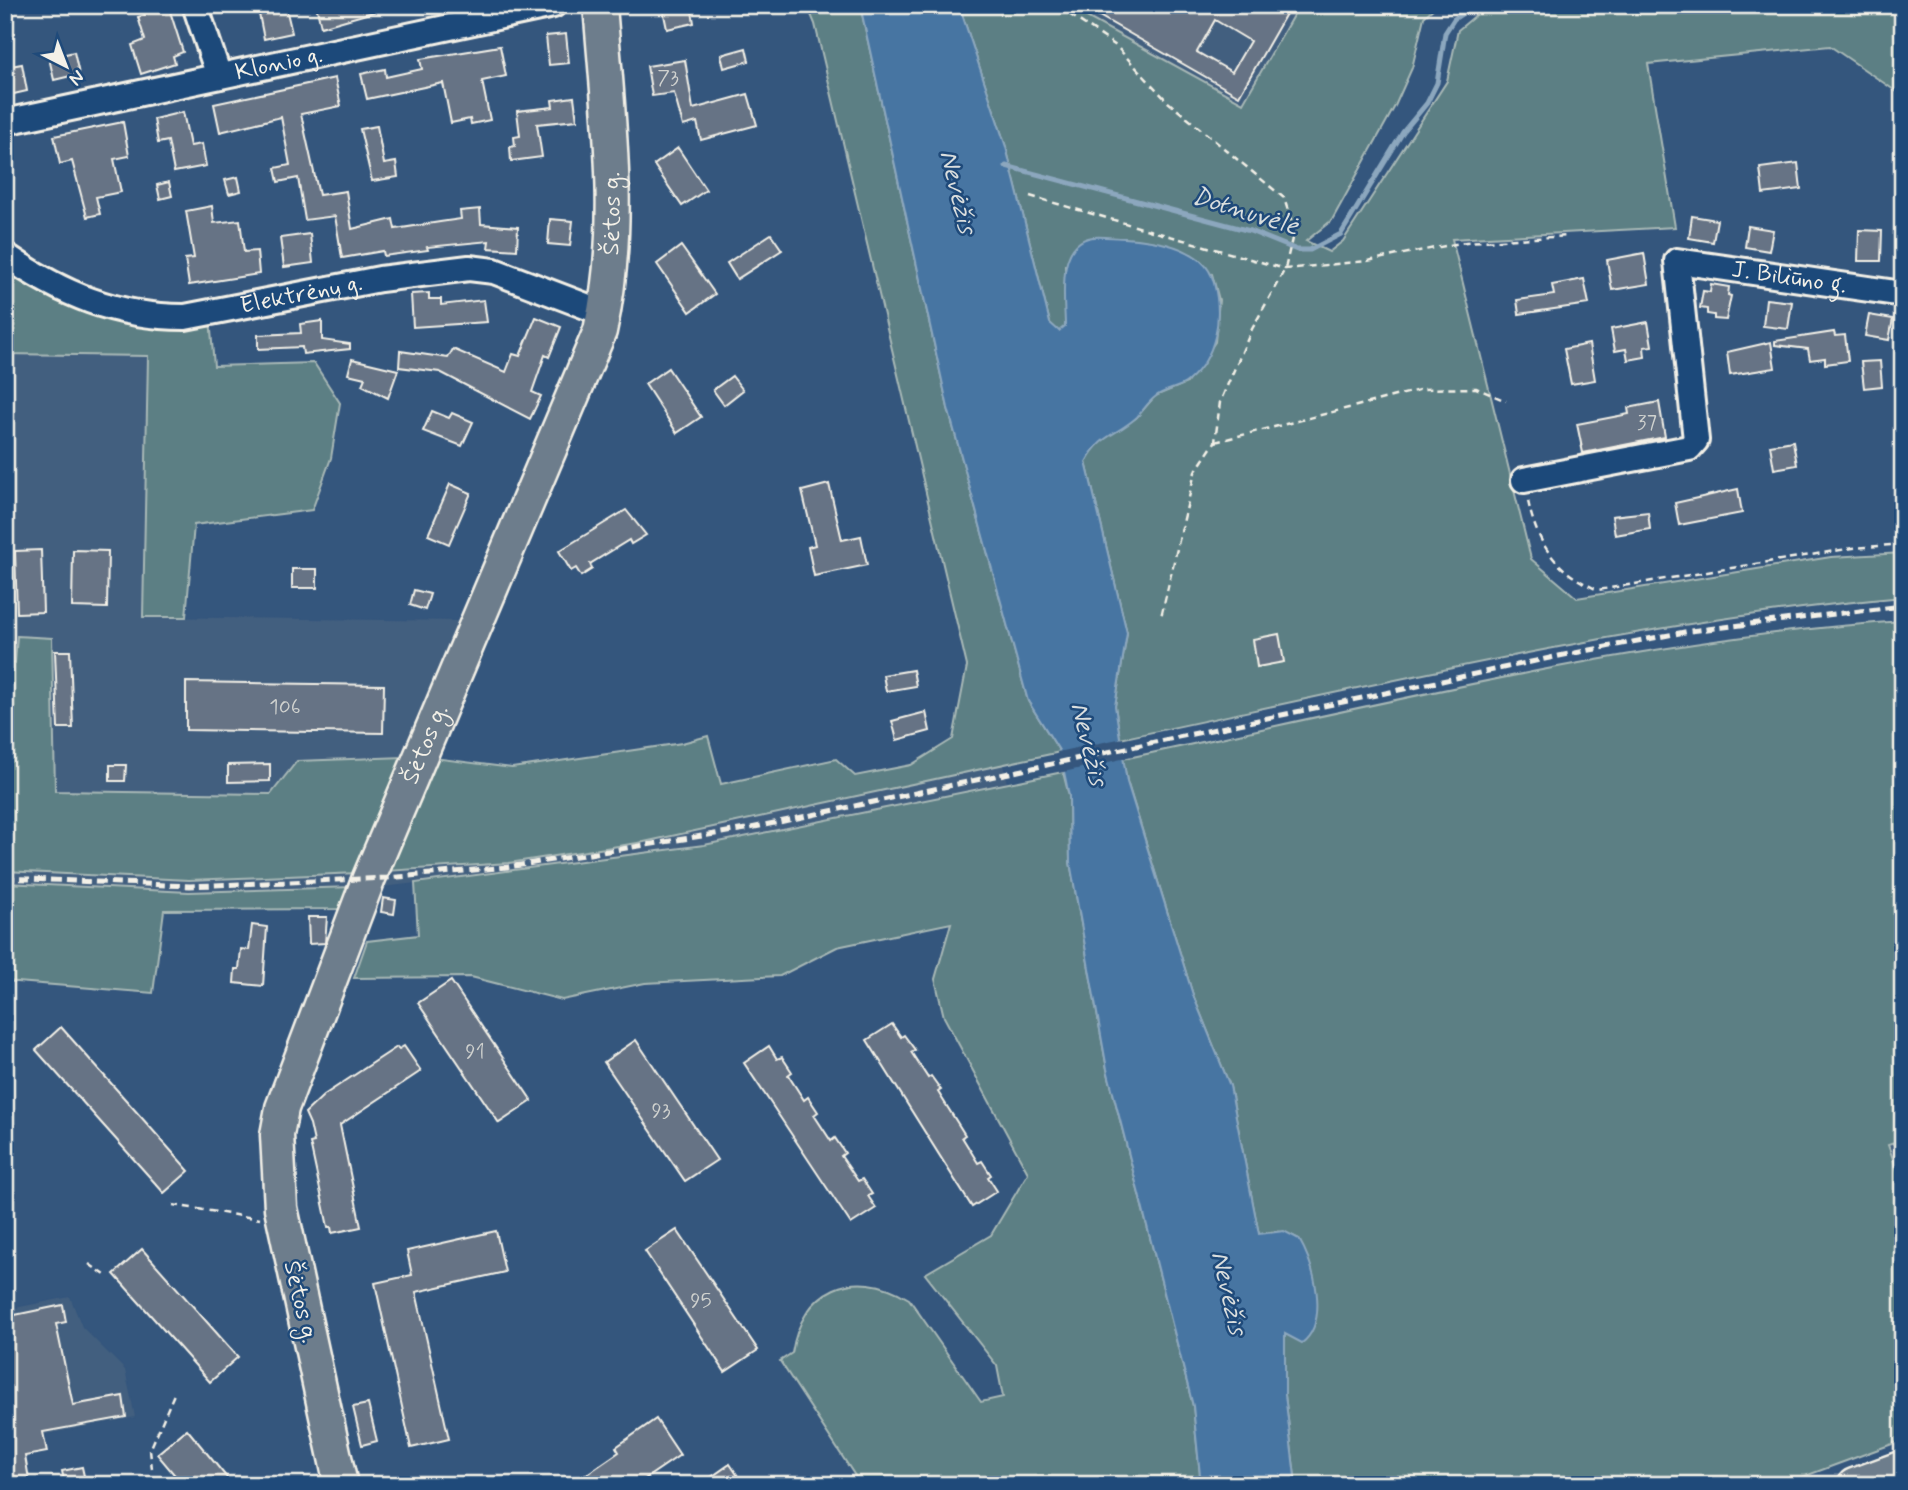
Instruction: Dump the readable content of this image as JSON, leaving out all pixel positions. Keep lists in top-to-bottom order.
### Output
{
  "streets": {
    "main road": ["Šėtos g."],
    "street": ["Klonio g.", "J. Biliūno g.", "Elektrėnų g."]
  },
  "crossings": [
    ["Šėtos g.", "Elektrėnų g."]
  ],
  "water": ["Nevėžis", "Dotnuvėlė"],
  "house_numbers": [
    "73",
    "37",
    "106",
    "91",
    "93",
    "95"
  ],
  "north": "bottom right"
}
